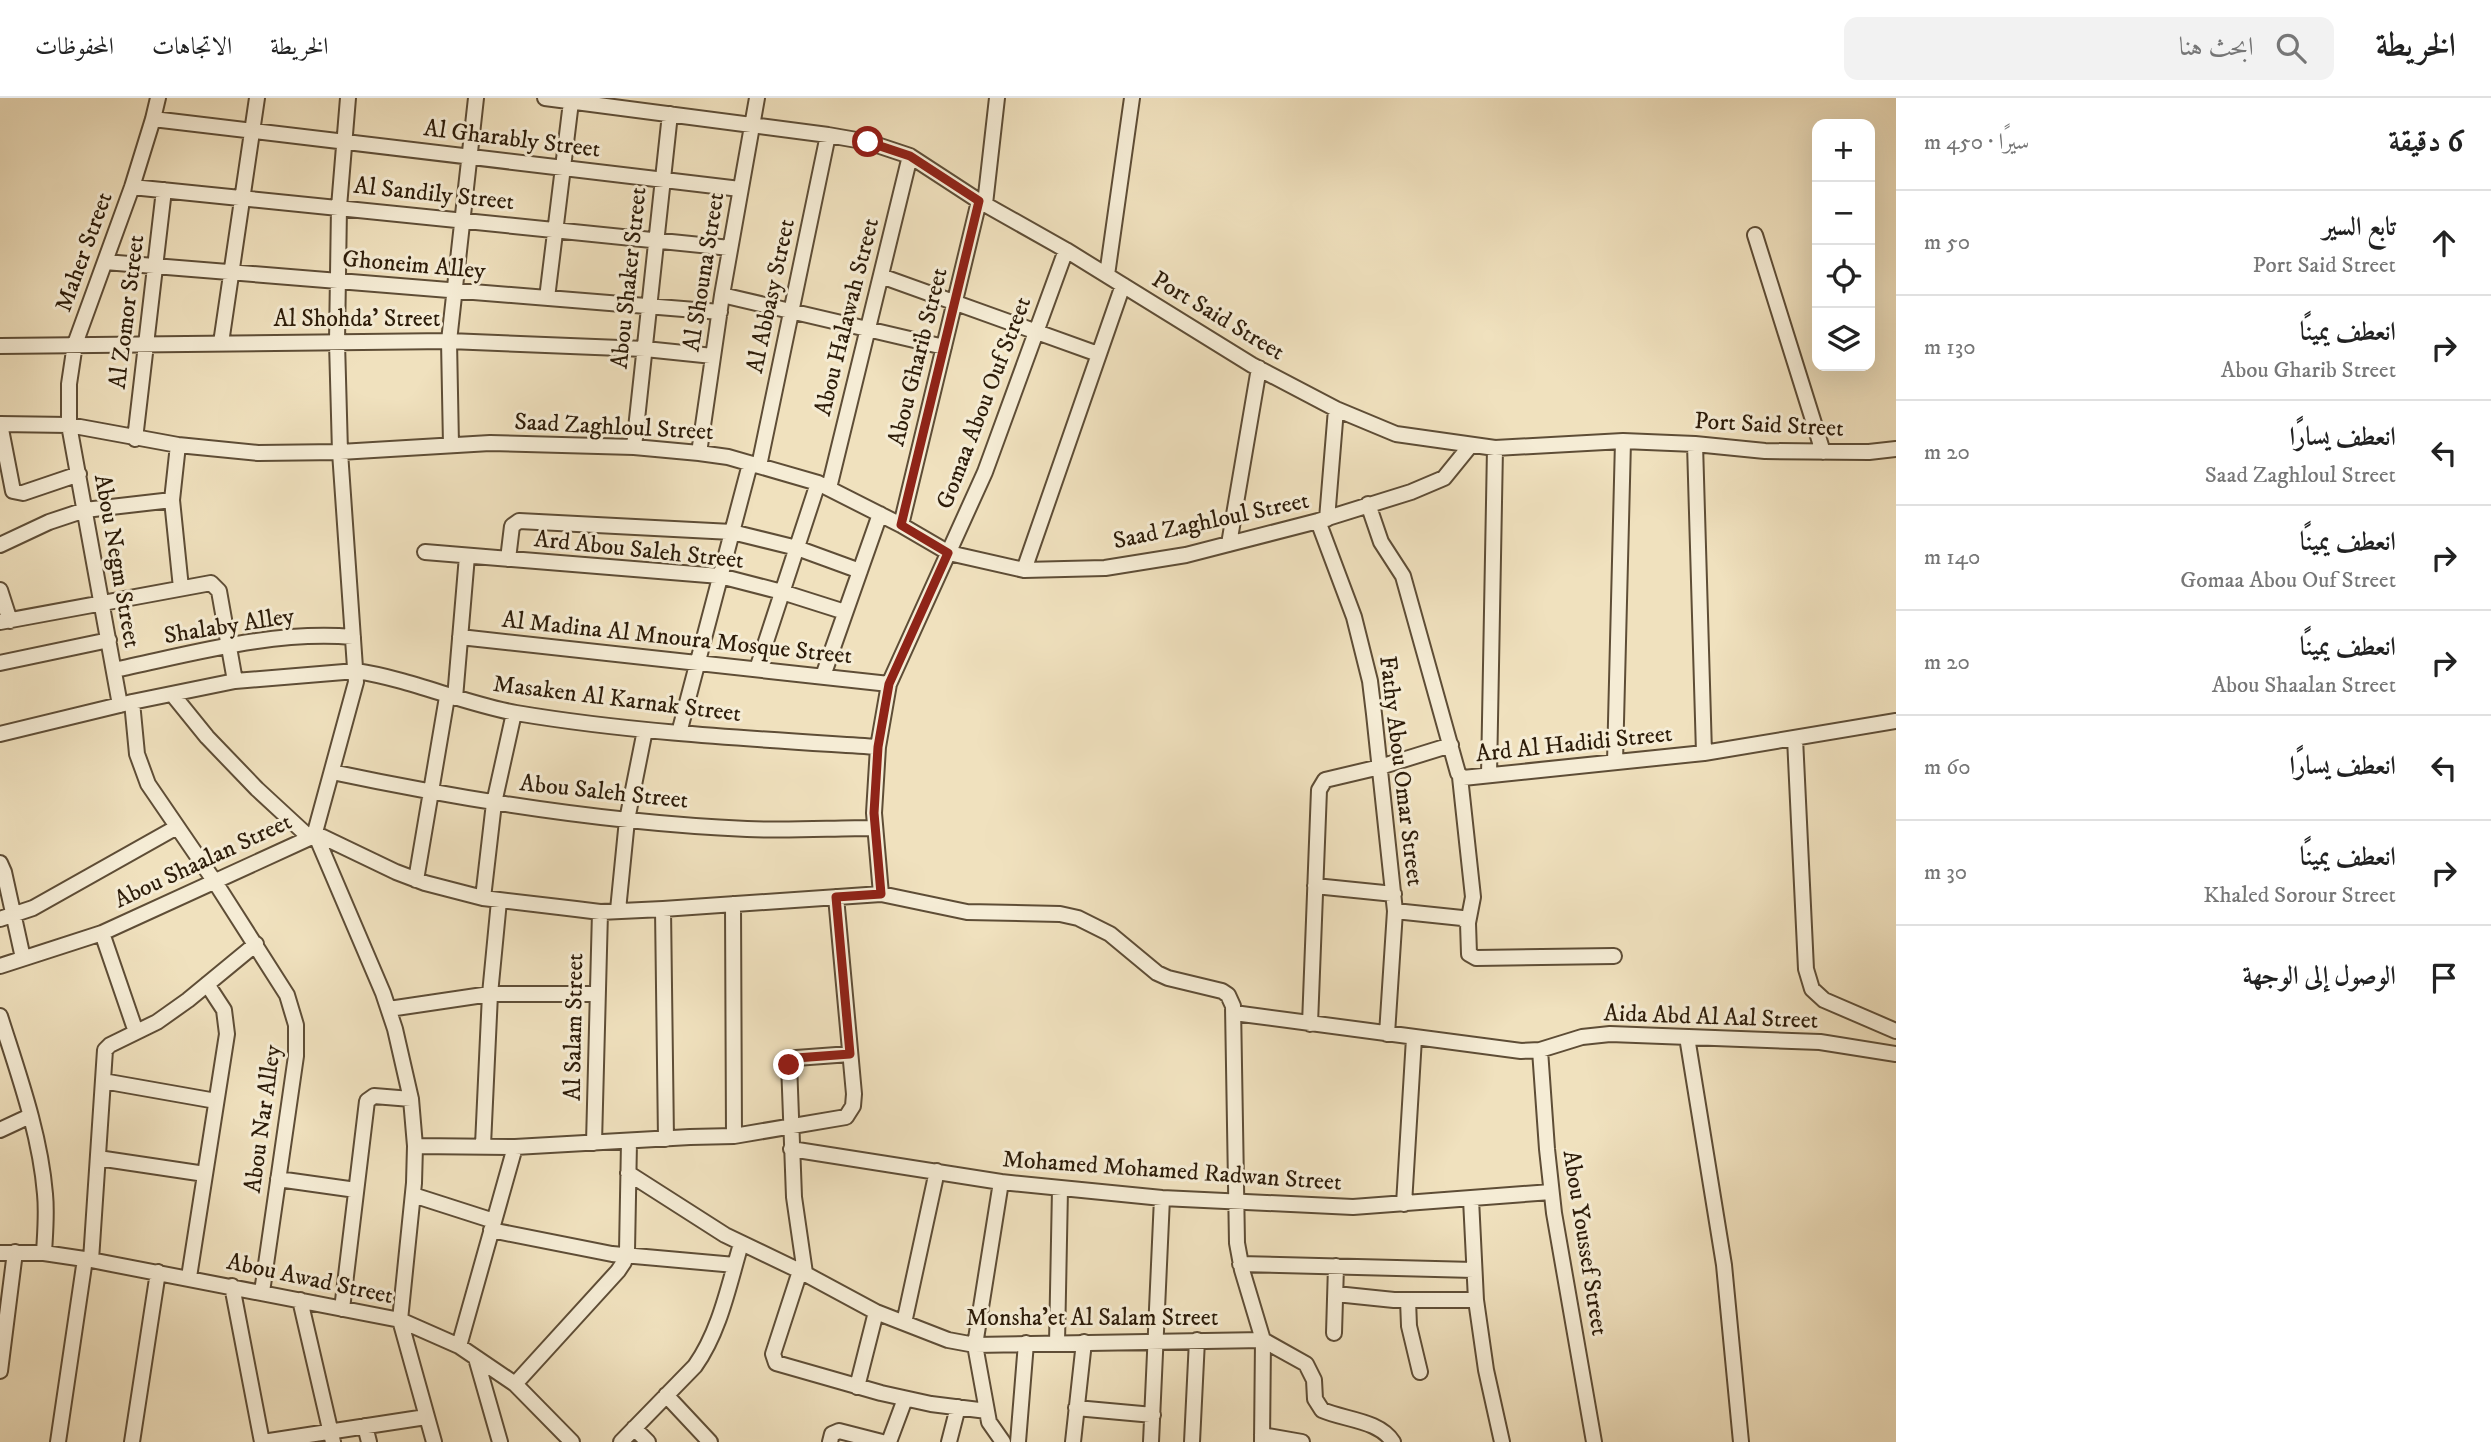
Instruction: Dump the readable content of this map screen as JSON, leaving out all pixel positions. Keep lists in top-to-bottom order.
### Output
{
  "streets": {
    "street": [
      "Al Gharably Street",
      "Al Sandily Street",
      "Maher Street",
      "Ghoneim Alley",
      "Al Shouna Street",
      "Abou Shaker Street",
      "Al Abbasy Street",
      "Al Zomor Street",
      "Port Said Street",
      "Abou Halawah Street",
      "Al Shohda' Street",
      "Abou Gharib Street",
      "Gomaa Abou Ouf Street",
      "Saad Zaghloul Street",
      "Ard Abou Saleh Street",
      "Abou Negm Street",
      "Shalaby Alley",
      "Al Madina Al Mnoura Mosque Street",
      "Masaken Al Karnak Street",
      "Ard Al Hadidi Street",
      "Fathy Abou Omar Street",
      "Abou Saleh Street",
      "Abou Shaalan Street",
      "Aida Abd Al Aal Street",
      "Al Salam Street",
      "Abou Nar Alley",
      "Mohamed Mohamed Radwan Street",
      "Abou Youssef Street",
      "Abou Awad Street",
      "Monsha'et Al Salam Street"
    ]
  },
  "crossings": [
    ["Al Gharably Street", "Maher Street"],
    ["Al Gharably Street", "Al Shouna Street"],
    ["Al Gharably Street", "Abou Shaker Street"],
    ["Al Sandily Street", "Maher Street"],
    ["Al Sandily Street", "Al Shouna Street"],
    ["Al Sandily Street", "Abou Shaker Street"],
    ["Al Sandily Street", "Al Zomor Street"],
    ["Maher Street", "Ghoneim Alley"],
    ["Maher Street", "Al Shohda' Street"],
    ["Maher Street", "Saad Zaghloul Street"],
    ["Maher Street", "Abou Negm Street"],
    ["Ghoneim Alley", "Al Shouna Street"],
    ["Ghoneim Alley", "Abou Shaker Street"],
    ["Ghoneim Alley", "Al Zomor Street"],
    ["Al Shouna Street", "Port Said Street"],
    ["Al Shouna Street", "Al Shohda' Street"],
    ["Al Shouna Street", "Saad Zaghloul Street"],
    ["Abou Shaker Street", "Port Said Street"],
    ["Abou Shaker Street", "Al Shohda' Street"],
    ["Abou Shaker Street", "Saad Zaghloul Street"],
    ["Al Abbasy Street", "Port Said Street"],
    ["Al Abbasy Street", "Saad Zaghloul Street"],
    ["Al Abbasy Street", "Ard Abou Saleh Street"],
    ["Al Abbasy Street", "Al Madina Al Mnoura Mosque Street"],
    ["Al Abbasy Street", "Masaken Al Karnak Street"],
    ["Al Zomor Street", "Al Shohda' Street"],
    ["Al Zomor Street", "Saad Zaghloul Street"],
    ["Port Said Street", "Abou Halawah Street"],
    ["Port Said Street", "Abou Gharib Street"],
    ["Port Said Street", "Gomaa Abou Ouf Street"],
    ["Port Said Street", "Saad Zaghloul Street"],
    ["Abou Halawah Street", "Saad Zaghloul Street"],
    ["Abou Gharib Street", "Saad Zaghloul Street"],
    ["Gomaa Abou Ouf Street", "Saad Zaghloul Street"],
    ["Gomaa Abou Ouf Street", "Al Madina Al Mnoura Mosque Street"],
    ["Gomaa Abou Ouf Street", "Masaken Al Karnak Street"],
    ["Gomaa Abou Ouf Street", "Abou Saleh Street"],
    ["Gomaa Abou Ouf Street", "Abou Shaalan Street"],
    ["Saad Zaghloul Street", "Abou Negm Street"],
    ["Saad Zaghloul Street", "Ard Al Hadidi Street"],
    ["Saad Zaghloul Street", "Fathy Abou Omar Street"],
    ["Abou Negm Street", "Shalaby Alley"],
    ["Abou Negm Street", "Masaken Al Karnak Street"],
    ["Abou Negm Street", "Abou Nar Alley"],
    ["Masaken Al Karnak Street", "Abou Nar Alley"],
    ["Fathy Abou Omar Street", "Aida Abd Al Aal Street"],
    ["Abou Shaalan Street", "Aida Abd Al Aal Street"],
    ["Abou Shaalan Street", "Al Salam Street"],
    ["Abou Shaalan Street", "Abou Nar Alley"],
    ["Aida Abd Al Aal Street", "Abou Youssef Street"],
    ["Abou Nar Alley", "Abou Awad Street"],
    ["Mohamed Mohamed Radwan Street", "Abou Youssef Street"]
  ],
  "page": {
    "header": "الخريطة",
    "search": "ابحث هنا",
    "nav": ["الخريطة", "الاتجاهات", "المحفوظات"],
    "heading": ["6 دقيقة", "سيرًا · 450 m"],
    "map_buttons": ["+", "−"],
    "list": [
      ["تابع السير", "Port Said Street", "50 m"],
      ["انعطف يمينًا", "Abou Gharib Street", "130 m"],
      ["انعطف يسارًا", "Saad Zaghloul Street", "20 m"],
      ["انعطف يمينًا", "Gomaa Abou Ouf Street", "140 m"],
      ["انعطف يمينًا", "Abou Shaalan Street", "20 m"],
      ["انعطف يسارًا", "60 m"],
      ["انعطف يمينًا", "Khaled Sorour Street", "30 m"],
      "الوصول إلى الوجهة"
    ]
  }
}
